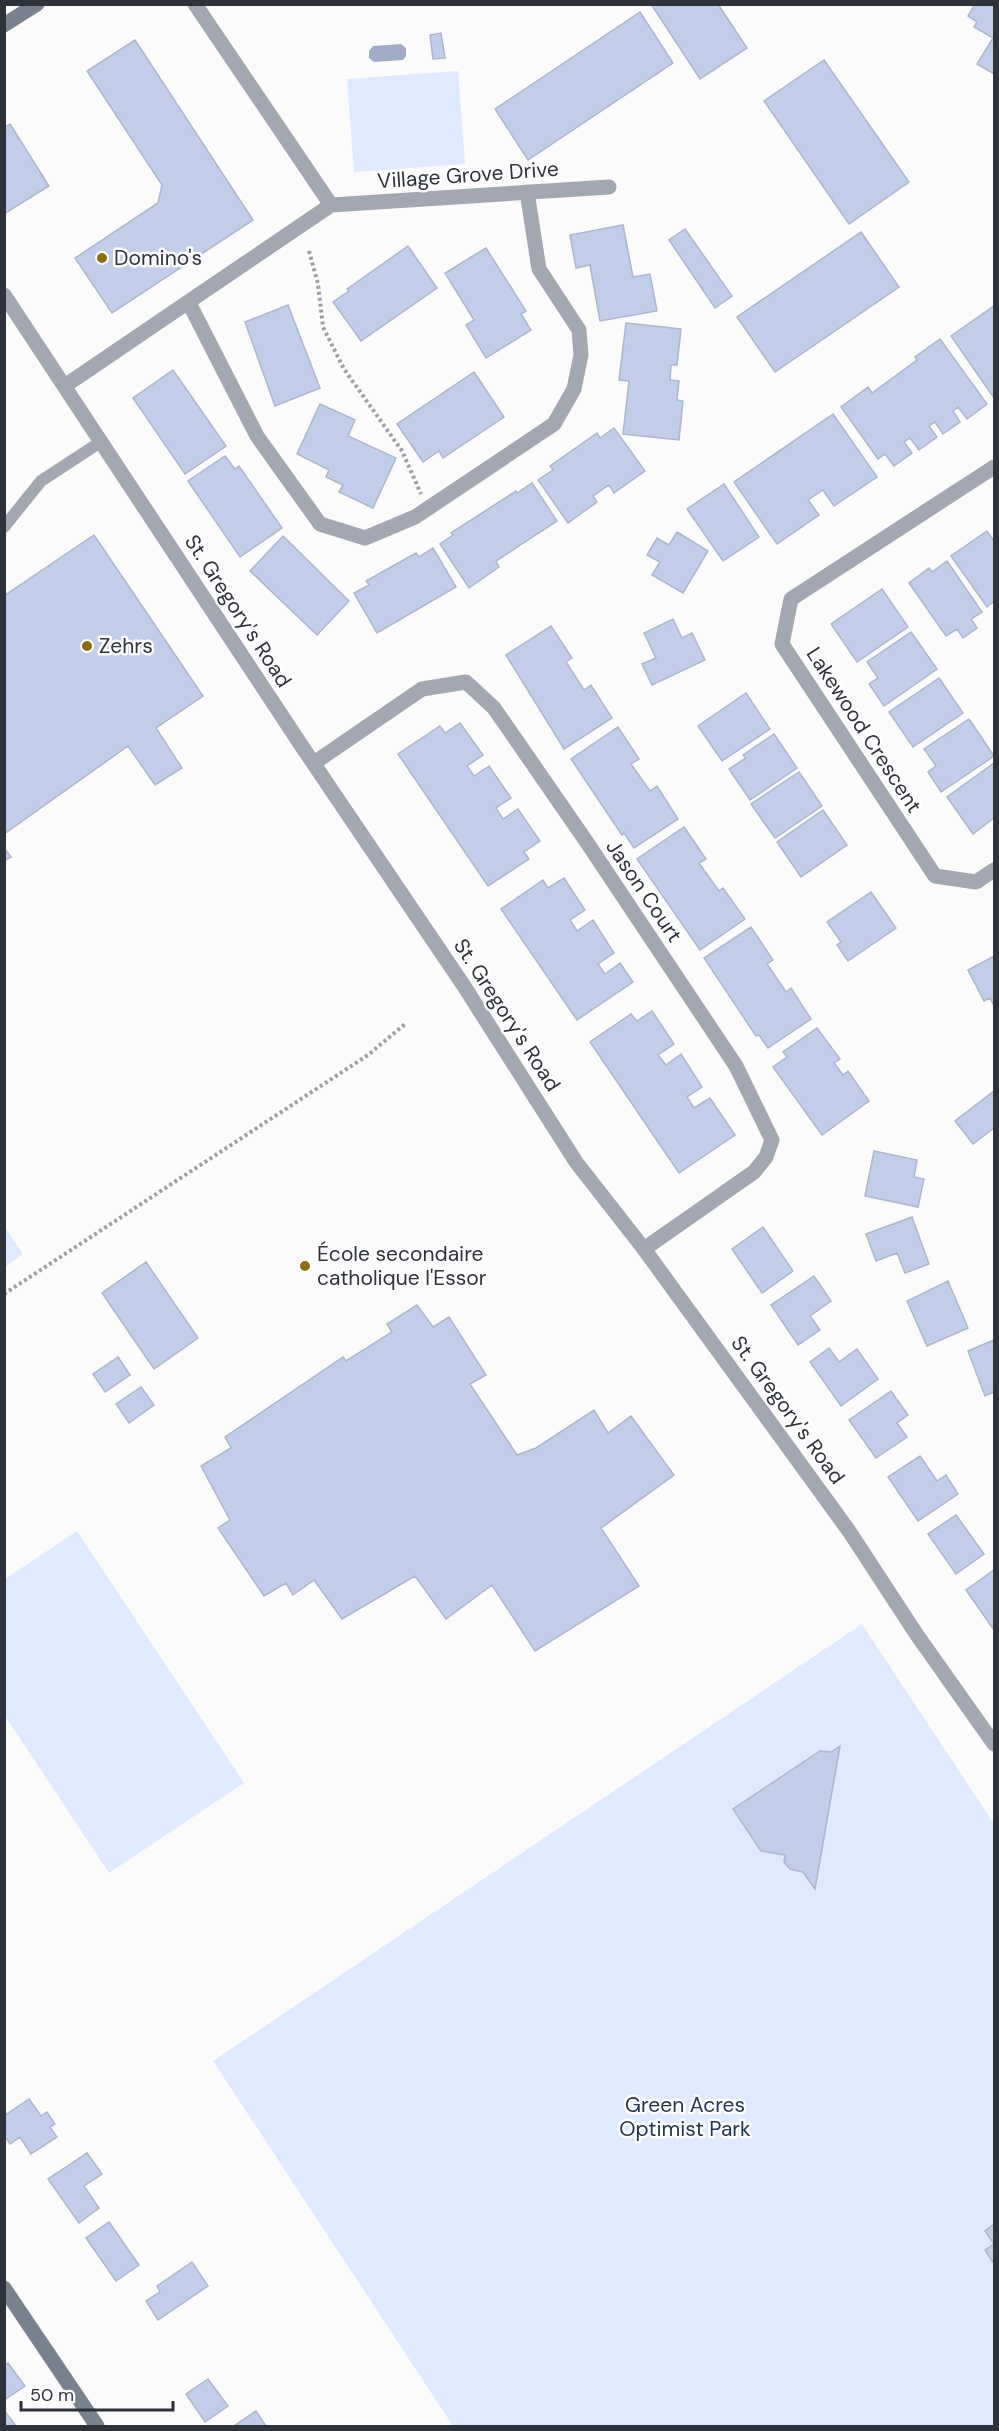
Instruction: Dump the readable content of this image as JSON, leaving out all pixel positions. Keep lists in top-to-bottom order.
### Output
{
  "streets": {
    "street": [
      "Village Grove Drive",
      "St. Gregory's Road",
      "Lakewood Crescent",
      "Jason Court"
    ]
  },
  "crossings": [
    ["St. Gregory's Road", "Jason Court"]
  ],
  "parks": ["Green Acres Optimist Park"],
  "places": ["Domino's", "Zehrs", "École secondaire catholique l'Essor"],
  "scale_bar": "50 m"
}
